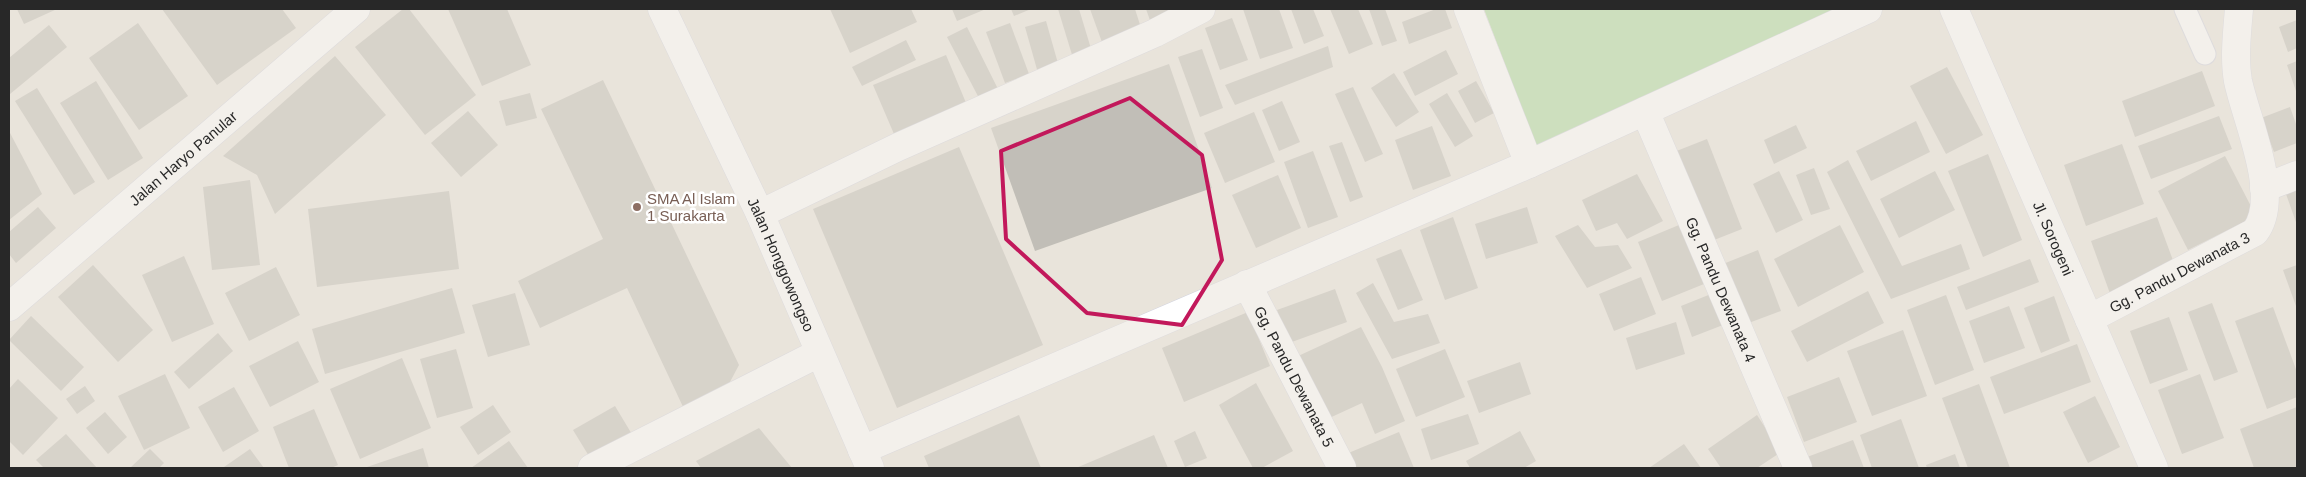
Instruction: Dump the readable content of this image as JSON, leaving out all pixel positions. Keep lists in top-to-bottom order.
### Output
{
  "streets": {
    "street": [
      "Jalan Haryo Panular",
      "Jl. Sorogeni",
      "Jalan Honggowongso",
      "Gg. Pandu Dewanata 3",
      "Gg. Pandu Dewanata 4",
      "Gg. Pandu Dewanata 5"
    ]
  },
  "crossings": [
    ["Jl. Sorogeni", "Gg. Pandu Dewanata 3"]
  ],
  "places": ["SMA Al Islam 1 Surakarta"]
}
